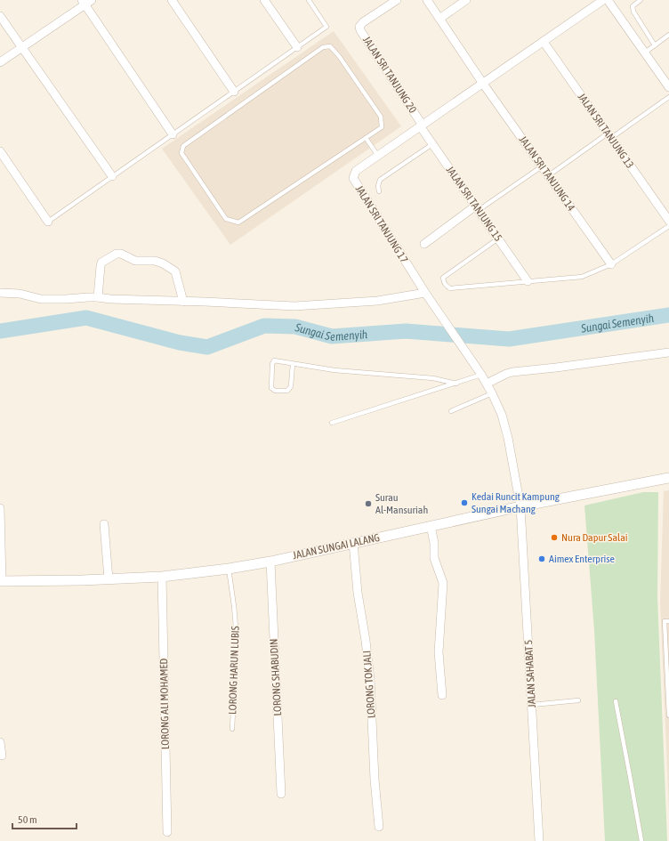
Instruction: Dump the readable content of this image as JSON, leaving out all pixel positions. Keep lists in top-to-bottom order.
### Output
{
  "streets": {
    "street": [
      "JALAN SRI TANJUNG 20",
      "JALAN SRI TANJUNG 13",
      "JALAN SRI TANJUNG 14",
      "JALAN SRI TANJUNG 15",
      "JALAN SRI TANJUNG 17",
      "JALAN SUNGAI LALANG",
      "JALAN SAHABAT 5",
      "LORONG SHABUDIN",
      "LORONG TOK JALI",
      "LORONG ALI MOHAMED"
    ],
    "lane": ["LORONG HARUN LUBIS"]
  },
  "crossings": [
    ["JALAN SRI TANJUNG 20", "JALAN SRI TANJUNG 15"],
    ["JALAN SRI TANJUNG 20", "JALAN SRI TANJUNG 17"],
    ["JALAN SRI TANJUNG 13", "JALAN SRI TANJUNG 17"],
    ["JALAN SRI TANJUNG 14", "JALAN SRI TANJUNG 17"],
    ["JALAN SRI TANJUNG 15", "JALAN SRI TANJUNG 17"],
    ["JALAN SRI TANJUNG 17", "JALAN SUNGAI LALANG"],
    ["JALAN SRI TANJUNG 17", "JALAN SAHABAT 5"],
    ["JALAN SUNGAI LALANG", "LORONG HARUN LUBIS"],
    ["JALAN SUNGAI LALANG", "JALAN SAHABAT 5"],
    ["JALAN SUNGAI LALANG", "LORONG SHABUDIN"],
    ["JALAN SUNGAI LALANG", "LORONG TOK JALI"],
    ["JALAN SUNGAI LALANG", "LORONG ALI MOHAMED"]
  ],
  "water": ["Sungai Semenyih"],
  "places": [
    "Kedai Runcit Kampung Sungai Machang",
    "Surau Al-Mansuriah",
    "Nura Dapur Salai",
    "Aimex Enterprise"
  ],
  "scale_bar": "50 m"
}
